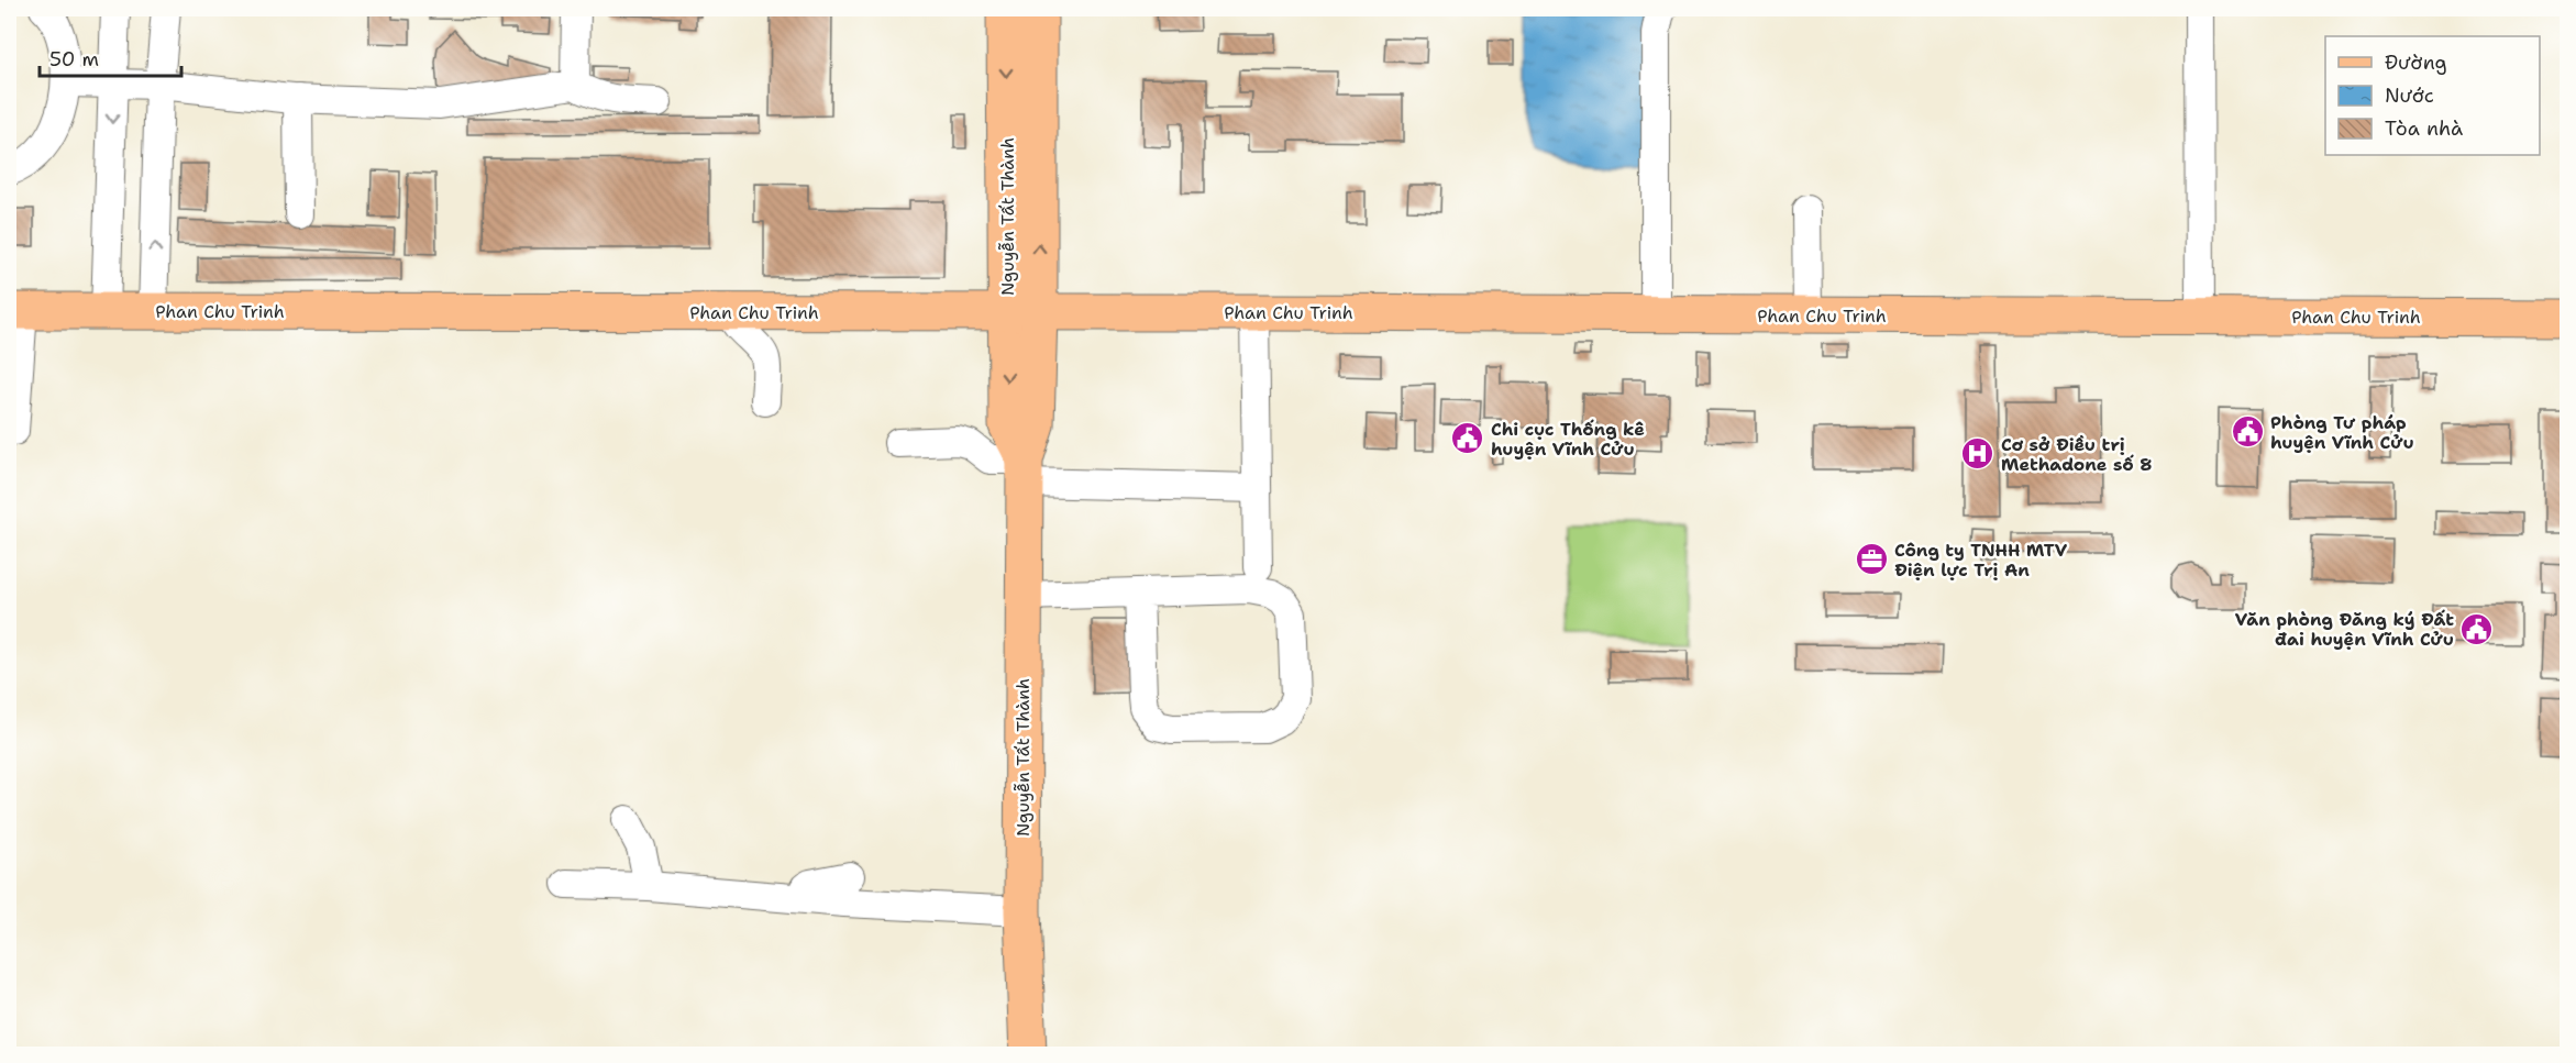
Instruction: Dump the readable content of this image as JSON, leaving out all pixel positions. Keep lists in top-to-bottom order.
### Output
{
  "streets": {
    "main road": ["Nguyễn Tất Thành", "Phan Chu Trinh"]
  },
  "crossings": [
    ["Nguyễn Tất Thành", "Phan Chu Trinh"]
  ],
  "places": {
    "public building": ["Phòng Tư pháp huyện Vĩnh Cửu", "Chi cục Thống kê huyện Vĩnh Cửu", "Văn phòng Đăng ký Đất đai huyện Vĩnh Cửu"],
    "hospital": ["Cơ sở Điều trị Methadone số 8"],
    "office": ["Công ty TNHH MTV Điện lực Trị An"]
  },
  "legend": ["Đường", "Nước", "Tòa nhà"],
  "scale_bar": "50 m"
}
